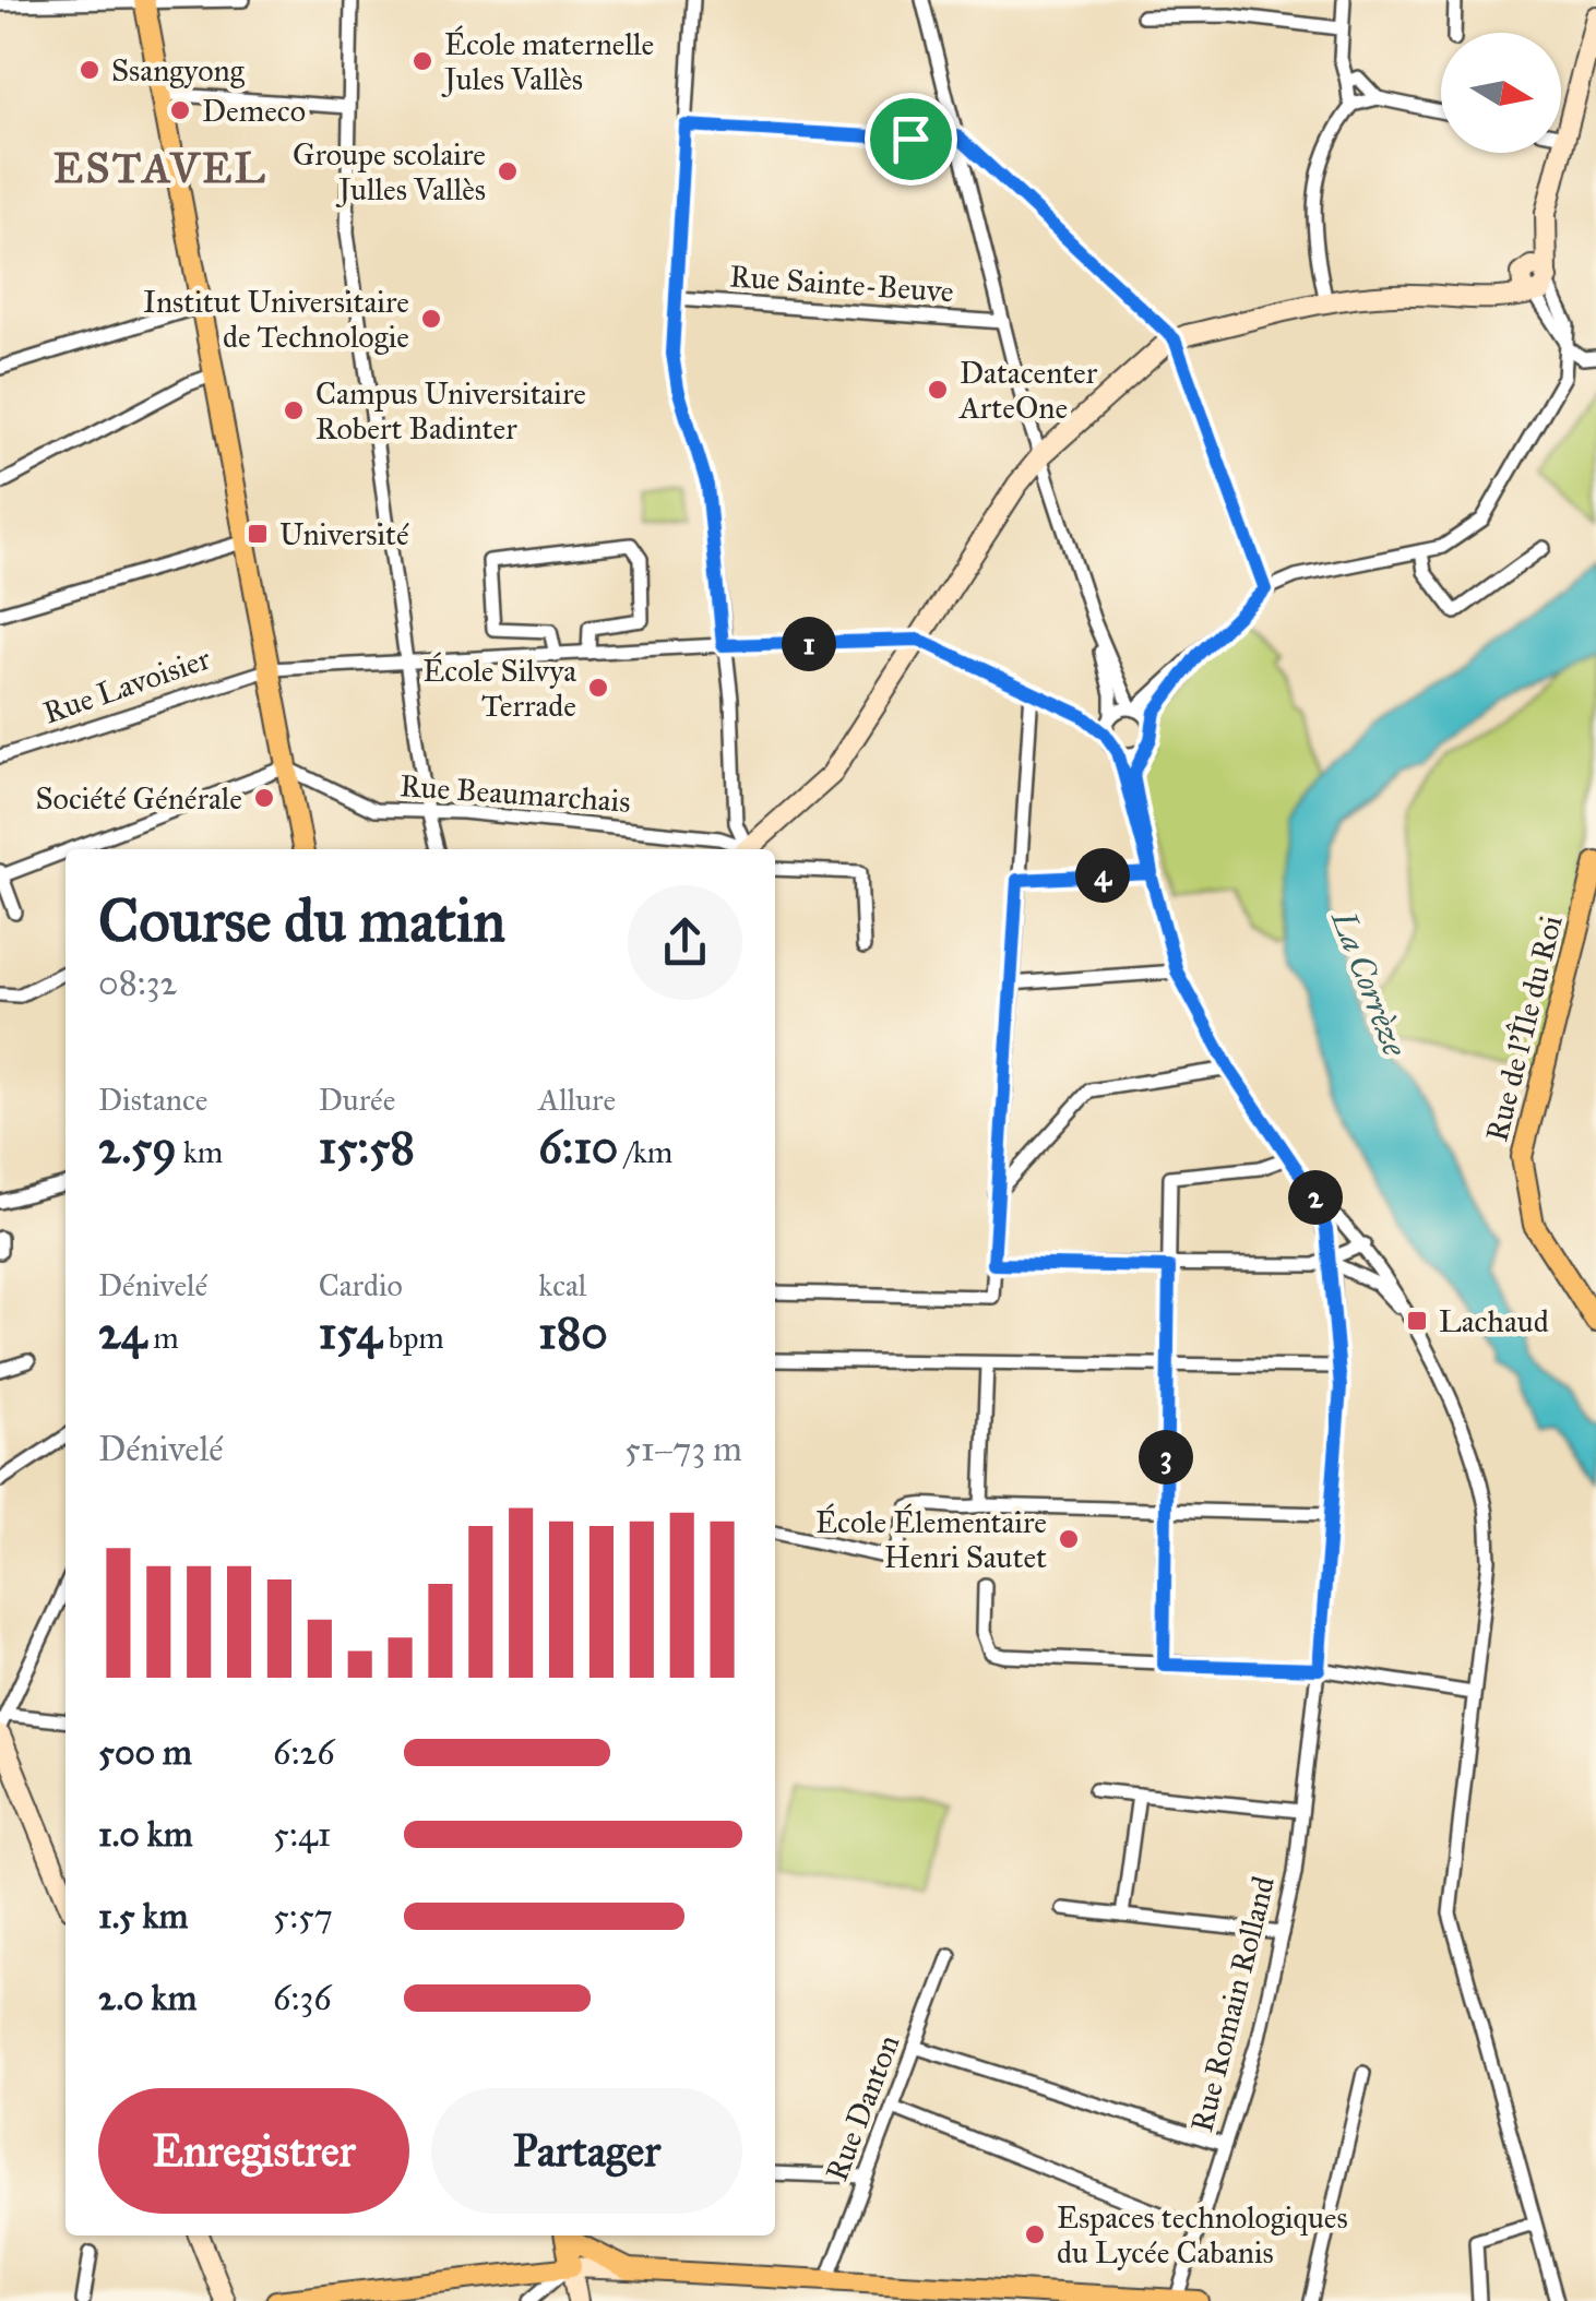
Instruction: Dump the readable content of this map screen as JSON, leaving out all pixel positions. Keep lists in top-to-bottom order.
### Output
{
  "streets": {
    "main road": ["Rue de l'Île du Roi"],
    "street": [
      "Rue Sainte-Beuve",
      "Rue Lavoisier",
      "Rue Beaumarchais",
      "Rue Romain Rolland",
      "Rue Danton"
    ]
  },
  "districts": ["ESTAVEL"],
  "water": ["La Corrèze"],
  "places": {
    "other": [
      "École maternelle Jules Vallès",
      "Ssangyong",
      "Demeco",
      "Groupe scolaire Julles Vallès",
      "Institut Universitaire de Technologie",
      "Datacenter ArteOne",
      "Campus Universitaire Robert Badinter",
      "École Silvya Terrade",
      "Société Générale",
      "École Élementaire Henri Sautet",
      "Espaces technologiques du Lycée Cabanis"
    ],
    "transit": ["Université", "Lachaud"]
  },
  "north": "right",
  "page": {
    "pins": [
      "1",
      "4",
      "2",
      "3"
    ],
    "heading": ["Course du matin", "08:32"],
    "stats": [
      ["Distance", "2.59 km"],
      ["Durée", "15:58"],
      ["Allure", "6:10 /km"],
      ["Dénivelé", "24 m"],
      ["Cardio", "154 bpm"],
      ["kcal", "180"]
    ],
    "chart": ["Dénivelé", "51–73 m"],
    "list": [
      {
        "name": "500 m",
        "note": "6:26"
      },
      {
        "name": "1.0 km",
        "note": "5:41"
      },
      {
        "name": "1.5 km",
        "note": "5:57"
      },
      {
        "name": "2.0 km",
        "note": "6:36"
      }
    ],
    "buttons": ["Enregistrer", "Partager"]
  }
}
